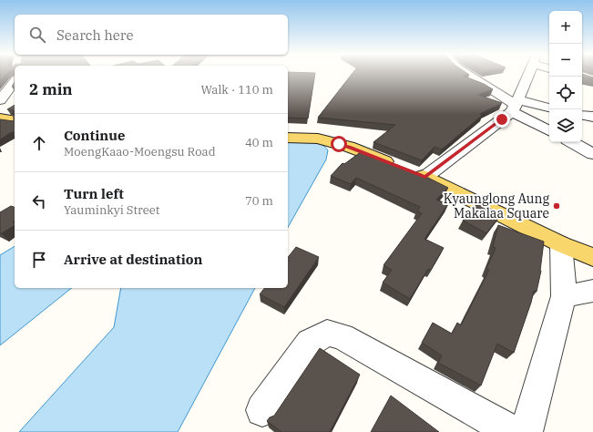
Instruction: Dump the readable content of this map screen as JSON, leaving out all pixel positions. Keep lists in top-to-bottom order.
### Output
{
  "places": ["Kyaunglong Aung Makalaa Square"],
  "page": {
    "map_buttons": ["+", "−"],
    "search": "Search here",
    "heading": ["2 min", "Walk · 110 m"],
    "list": [
      ["Continue", "MoengKaao-Moengsu Road", "40 m"],
      ["Turn left", "Yauminkyi Street", "70 m"],
      "Arrive at destination"
    ]
  }
}
